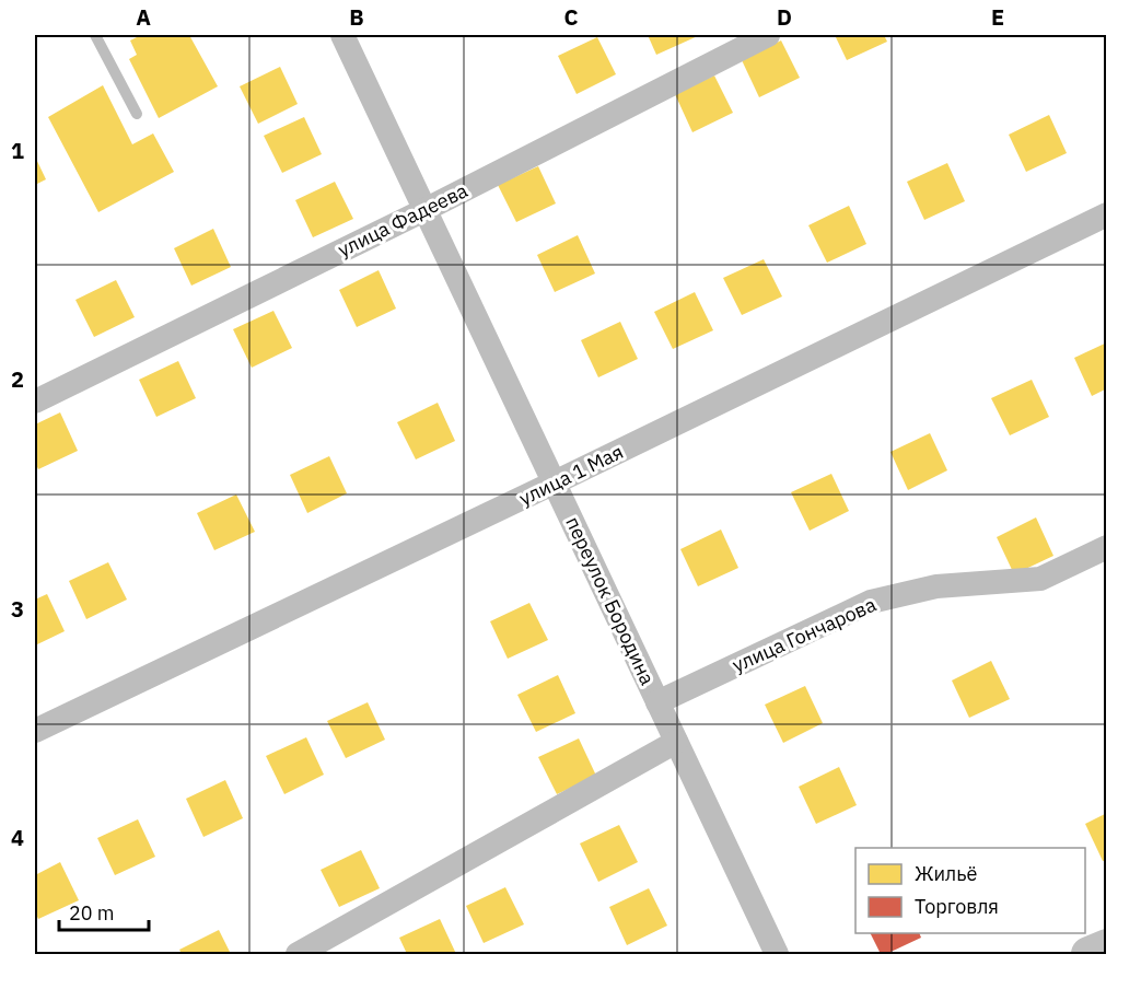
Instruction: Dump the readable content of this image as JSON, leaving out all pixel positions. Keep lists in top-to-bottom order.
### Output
{
  "streets": {
    "street": [
      "улица Фадеева",
      "улица 1 Мая",
      "переулок Бородина",
      "улица Гончарова"
    ]
  },
  "crossings": [
    ["улица Фадеева", "переулок Бородина"],
    ["улица 1 Мая", "переулок Бородина"],
    ["переулок Бородина", "улица Гончарова"]
  ],
  "legend": ["Жильё", "Торговля"],
  "scale_bar": "20 m",
  "grid": {
    "columns": [
      "A",
      "B",
      "C",
      "D",
      "E"
    ],
    "rows": [
      "1",
      "2",
      "3",
      "4"
    ]
  }
}
